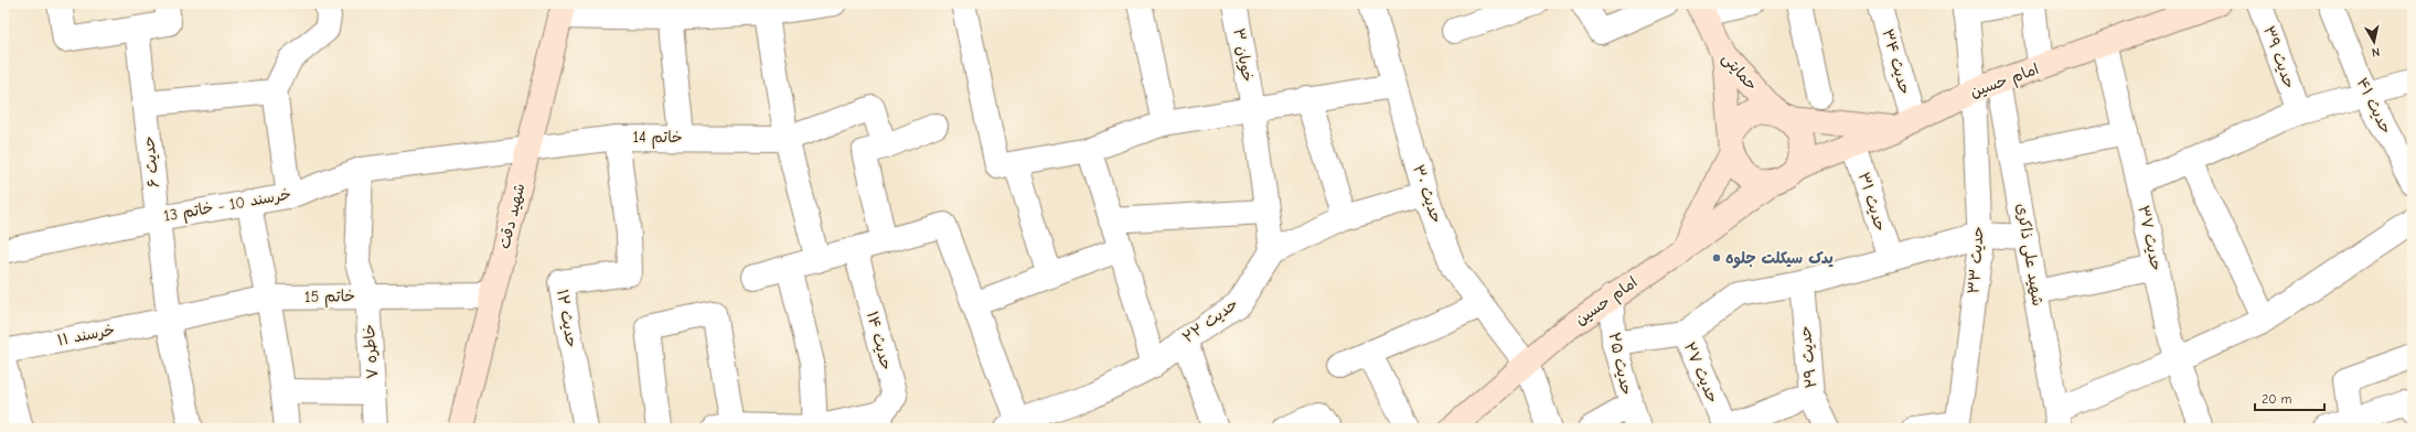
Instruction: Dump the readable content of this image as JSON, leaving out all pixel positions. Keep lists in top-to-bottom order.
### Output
{
  "streets": {
    "main road": ["حمایتی", "امام حسین", "شهید دقت"],
    "street": [
      "خوبان ۳",
      "حدیث ۳۹",
      "حدیث ۳۴",
      "حدیث ۴۱",
      "خاتم 14",
      "حدیث ۶",
      "حدیث ۳۰",
      "حدیث ۳۱",
      "خرسند 10 - خاتم 13",
      "حدیث ۳۷",
      "شهید علی ذاکری",
      "حدیث ۳۳",
      "خاتم 15",
      "حدیث ۱۲",
      "حدیث ۲۲",
      "خرسند ۱۱",
      "حدیث ۱۴",
      "خاطره ۷",
      "حدیث ۲۹",
      "حدیث ۲۵",
      "حدیث ۲۷"
    ]
  },
  "crossings": [
    ["خوبان ۳", "حدیث ۲۲"],
    ["حدیث ۳۴", "امام حسین"],
    ["حمایتی", "امام حسین"],
    ["امام حسین", "حدیث ۳۰"],
    ["امام حسین", "حدیث ۳۱"],
    ["امام حسین", "حدیث ۳۷"],
    ["امام حسین", "شهید علی ذاکری"],
    ["امام حسین", "حدیث ۳۳"],
    ["امام حسین", "حدیث ۲۵"],
    ["خاتم 14", "خرسند 10 - خاتم 13"],
    ["خاتم 14", "شهید دقت"],
    ["خاتم 14", "حدیث ۱۲"],
    ["حدیث ۶", "خرسند 10 - خاتم 13"],
    ["حدیث ۶", "خاتم 15"],
    ["حدیث ۶", "خرسند ۱۱"],
    ["خرسند 10 - خاتم 13", "شهید دقت"],
    ["خرسند 10 - خاتم 13", "خاطره ۷"],
    ["شهید دقت", "خاتم 15"],
    ["خاتم 15", "خرسند ۱۱"],
    ["خاتم 15", "خاطره ۷"],
    ["حدیث ۲۵", "حدیث ۲۷"]
  ],
  "places": ["یدک سیکلت جلوه"],
  "scale_bar": "20 m",
  "north": "bottom"
}
